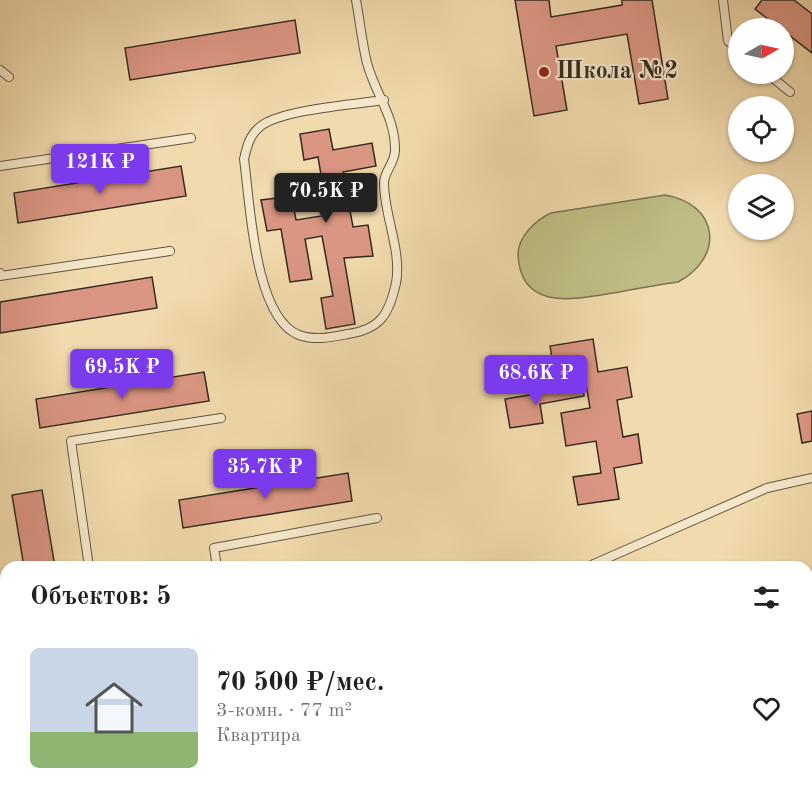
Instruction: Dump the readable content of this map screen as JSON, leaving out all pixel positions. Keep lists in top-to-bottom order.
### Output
{
  "places": ["Школа №2"],
  "north": "right",
  "page": {
    "price": [
      "121K ₽",
      "70.5K ₽",
      "69.5K ₽",
      "68.6K ₽",
      "35.7K ₽"
    ],
    "heading": "Объектов: 5",
    "list": [
      {
        "name": "70 500 ₽/мес.",
        "note": "3-комн. · 77 m² · Квартира"
      }
    ]
  }
}
